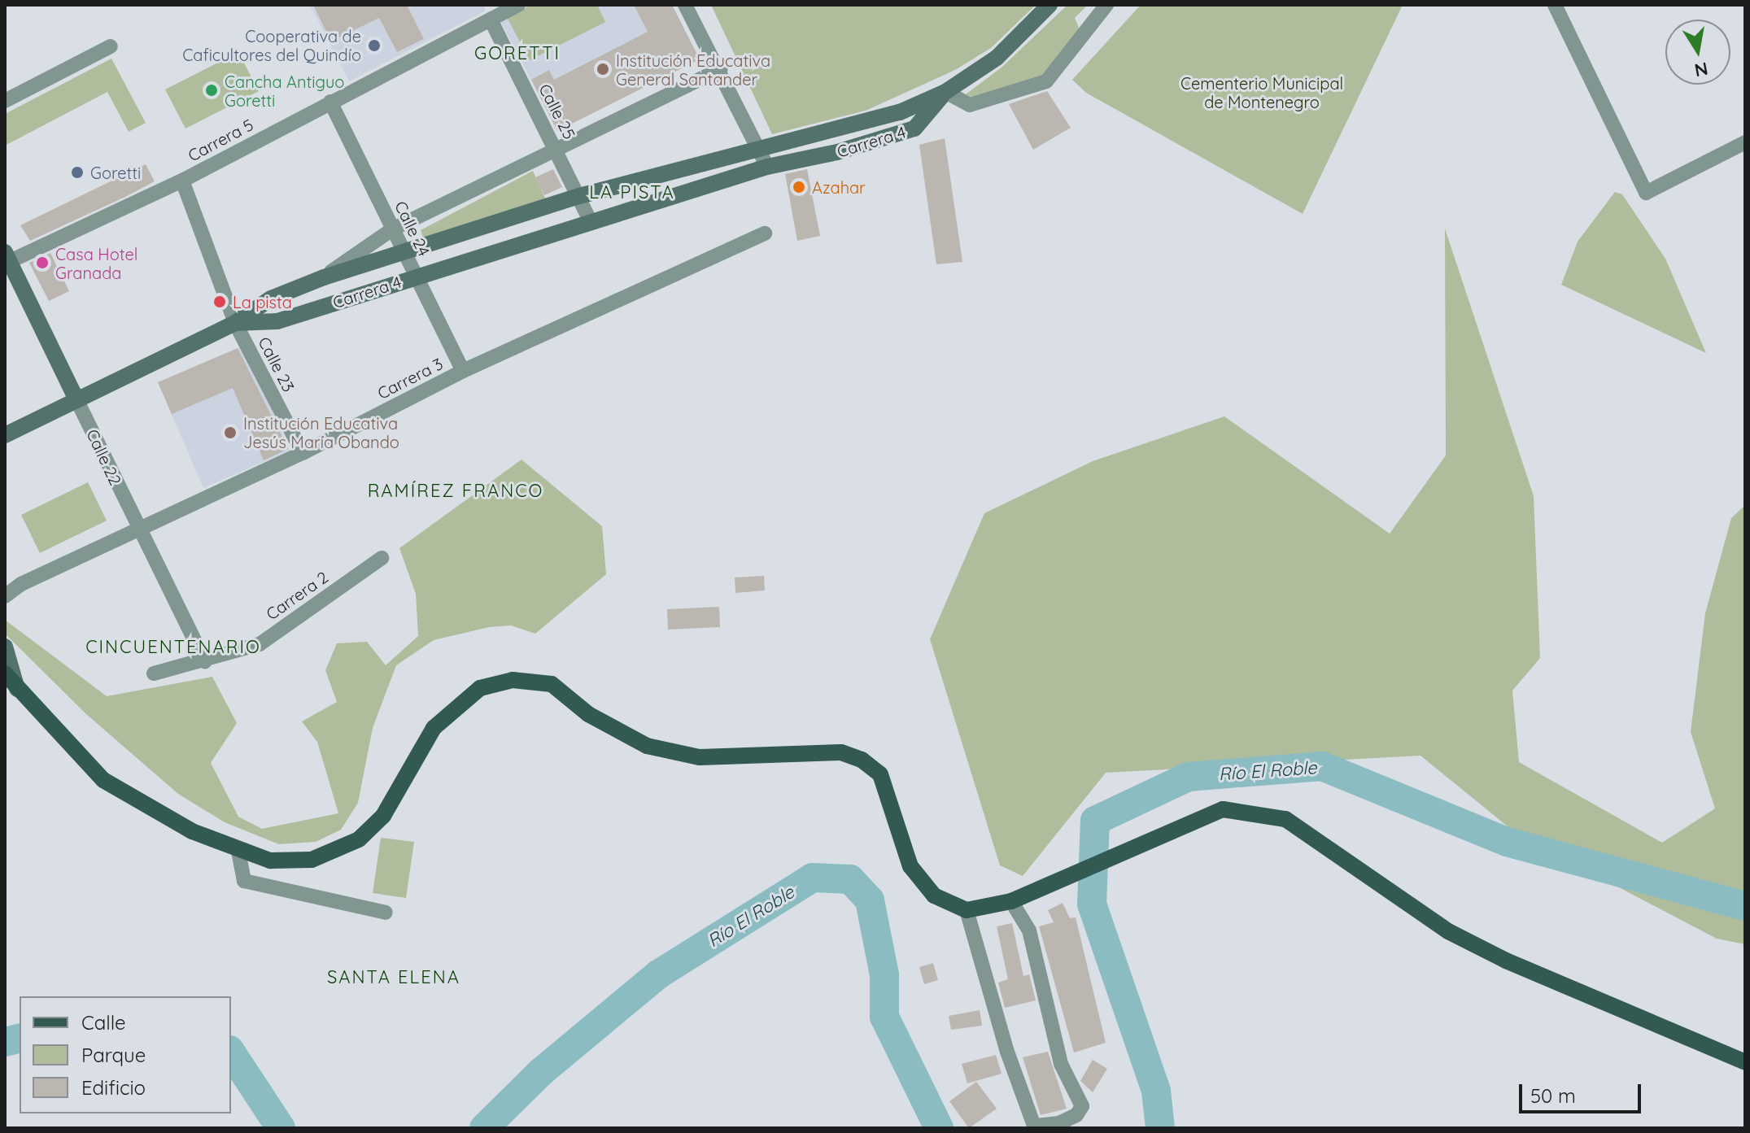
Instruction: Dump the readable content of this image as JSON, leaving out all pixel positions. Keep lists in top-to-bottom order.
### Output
{
  "streets": {
    "main road": ["Carrera 4", "Calle 22"],
    "street": [
      "Calle 25",
      "Carrera 5",
      "Calle 24",
      "Calle 23",
      "Carrera 3",
      "Carrera 2"
    ]
  },
  "crossings": [
    ["Calle 25", "Carrera 5"],
    ["Calle 25", "Carrera 4"],
    ["Carrera 5", "Calle 24"],
    ["Carrera 5", "Calle 23"],
    ["Carrera 5", "Calle 22"],
    ["Carrera 4", "Calle 24"],
    ["Carrera 4", "Calle 23"],
    ["Carrera 4", "Calle 22"],
    ["Calle 24", "Carrera 3"],
    ["Calle 23", "Carrera 3"],
    ["Carrera 3", "Calle 22"],
    ["Calle 22", "Carrera 2"]
  ],
  "districts": [
    "GORETTI",
    "LA PISTA",
    "RAMÍREZ FRANCO",
    "CINCUENTENARIO",
    "SANTA ELENA"
  ],
  "water": ["Río El Roble"],
  "parks": ["Cementerio Municipal de Montenegro"],
  "places": [
    "Cooperativa de Caficultores del Quindío",
    "Institución Educativa General Santander",
    "Cancha Antiguo Goretti",
    "Goretti",
    "Azahar",
    "Casa Hotel Granada",
    "La pista",
    "Institución Educativa Jesús María Obando"
  ],
  "legend": ["Calle", "Parque", "Edificio"],
  "scale_bar": "50 m",
  "north": "bottom"
}
